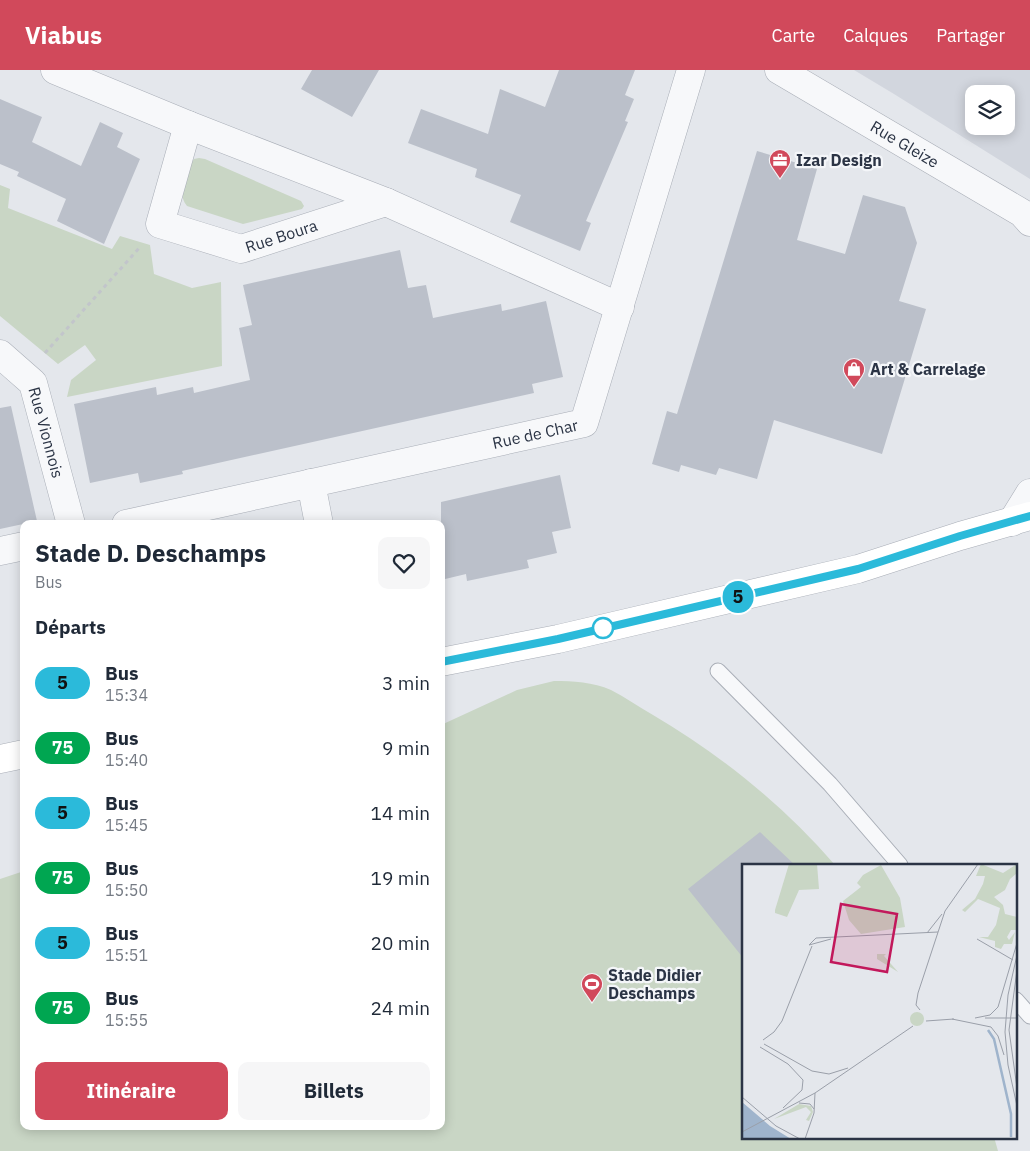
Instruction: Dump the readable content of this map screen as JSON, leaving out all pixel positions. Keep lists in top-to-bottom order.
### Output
{
  "streets": {
    "street": [
      "Rue Gleize",
      "Rue Boura",
      "Rue Vionnois",
      "Rue de Char"
    ]
  },
  "places": {
    "office": ["Izar Design"],
    "shop": ["Art & Carrelage"],
    "sports": ["Stade Didier Deschamps"]
  },
  "lines": ["bus line 5"],
  "page": {
    "header": "Viabus",
    "nav": ["Carte", "Calques", "Partager"],
    "on_map": "5",
    "heading": [
      ["Stade D. Deschamps", "Bus"],
      "Départs"
    ],
    "list": [
      {
        "mark": "5",
        "name": "Bus",
        "note": "15:34",
        "value": "3 min"
      },
      {
        "mark": "75",
        "name": "Bus",
        "note": "15:40",
        "value": "9 min"
      },
      {
        "mark": "5",
        "name": "Bus",
        "note": "15:45",
        "value": "14 min"
      },
      {
        "mark": "75",
        "name": "Bus",
        "note": "15:50",
        "value": "19 min"
      },
      {
        "mark": "5",
        "name": "Bus",
        "note": "15:51",
        "value": "20 min"
      },
      {
        "mark": "75",
        "name": "Bus",
        "note": "15:55",
        "value": "24 min"
      }
    ],
    "buttons": ["Itinéraire", "Billets"]
  }
}
